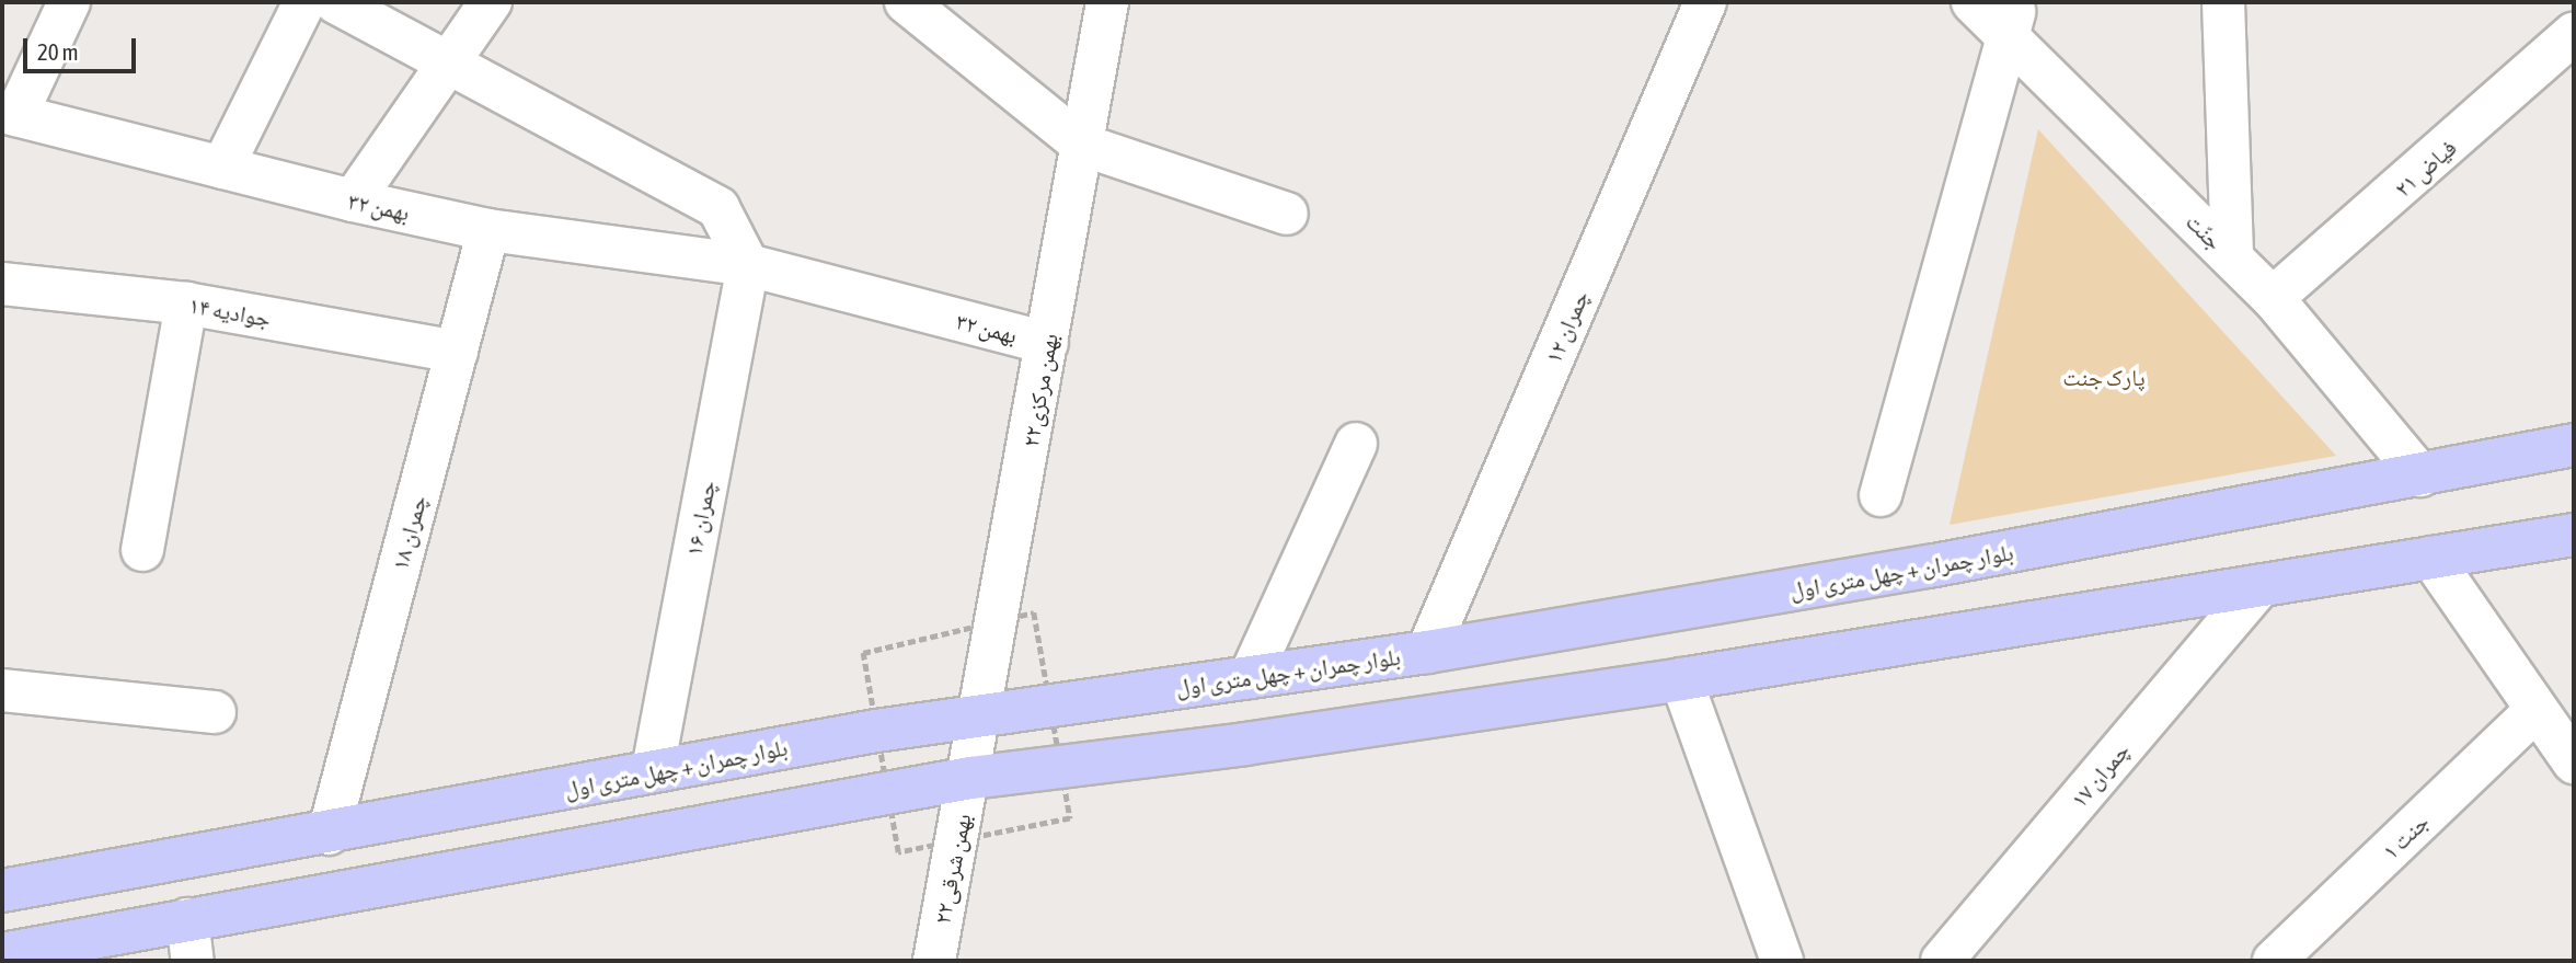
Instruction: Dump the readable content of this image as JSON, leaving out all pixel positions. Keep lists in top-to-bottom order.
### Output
{
  "streets": {
    "main road": ["بلوار چمران + چهل متری اول"],
    "street": [
      "فیاض ۲۱",
      "بهمن ۳۲",
      "جنّت",
      "جوادیه ۱۴",
      "چمران ۱۲",
      "۲۲بهمن مرکزی",
      "چمران ۱۶",
      "چمران ۱۸",
      "چمران ۱۷",
      "جنت ۱",
      "۲۲بهمن شرقی"
    ]
  },
  "crossings": [
    ["فیاض ۲۱", "جنّت"],
    ["بهمن ۳۲", "۲۲بهمن مرکزی"],
    ["بهمن ۳۲", "چمران ۱۶"],
    ["بهمن ۳۲", "چمران ۱۸"],
    ["جنّت", "بلوار چمران + چهل متری اول"],
    ["جوادیه ۱۴", "چمران ۱۸"],
    ["چمران ۱۲", "بلوار چمران + چهل متری اول"],
    ["۲۲بهمن مرکزی", "بلوار چمران + چهل متری اول"],
    ["۲۲بهمن مرکزی", "۲۲بهمن شرقی"],
    ["چمران ۱۶", "بلوار چمران + چهل متری اول"],
    ["چمران ۱۸", "بلوار چمران + چهل متری اول"]
  ],
  "parks": ["پارک جنت"],
  "scale_bar": "20 m"
}
